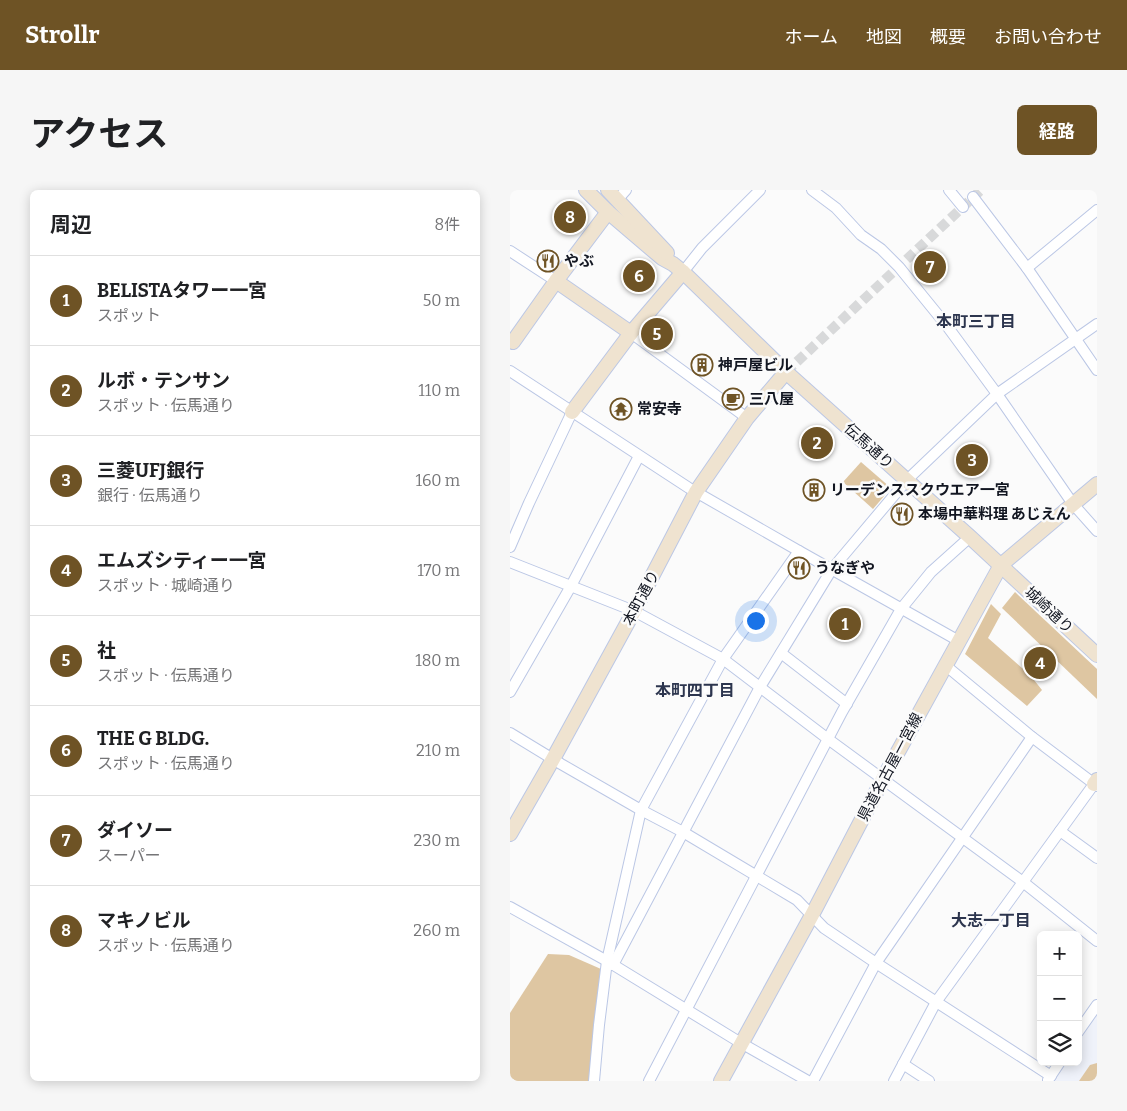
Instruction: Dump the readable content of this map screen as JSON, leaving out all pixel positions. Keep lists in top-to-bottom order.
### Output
{
  "streets": {
    "main road": [
      "伝馬通り",
      "本町通り",
      "城崎通り",
      "県道名古屋一宮線"
    ]
  },
  "crossings": [
    ["伝馬通り", "本町通り"],
    ["伝馬通り", "城崎通り"],
    ["伝馬通り", "県道名古屋一宮線"],
    ["城崎通り", "県道名古屋一宮線"]
  ],
  "districts": ["本町三丁目", "本町四丁目", "大志一丁目"],
  "places": {
    "restaurant": ["やぶ", "本場中華料理 あじえん", "うなぎや"],
    "building": ["神戸屋ビル", "リーデンススクウエア一宮"],
    "cafe": ["三八屋"],
    "temple": ["常安寺"]
  },
  "page": {
    "header": "Strollr",
    "nav": [
      "ホーム",
      "地図",
      "概要",
      "お問い合わせ"
    ],
    "title": "アクセス",
    "buttons": "経路",
    "heading": ["周辺", "8件"],
    "pins": [
      "8",
      "7",
      "6",
      "5",
      "2",
      "3",
      "1",
      "4"
    ],
    "list": [
      {
        "mark": "1",
        "name": "BELISTAタワー一宮",
        "note": "スポット",
        "value": "50 m"
      },
      {
        "mark": "2",
        "name": "ルボ・テンサン",
        "note": "スポット · 伝馬通り",
        "value": "110 m"
      },
      {
        "mark": "3",
        "name": "三菱UFJ銀行",
        "note": "銀行 · 伝馬通り",
        "value": "160 m"
      },
      {
        "mark": "4",
        "name": "エムズシティー一宮",
        "note": "スポット · 城崎通り",
        "value": "170 m"
      },
      {
        "mark": "5",
        "name": "社",
        "note": "スポット · 伝馬通り",
        "value": "180 m"
      },
      {
        "mark": "6",
        "name": "THE G BLDG.",
        "note": "スポット · 伝馬通り",
        "value": "210 m"
      },
      {
        "mark": "7",
        "name": "ダイソー",
        "note": "スーパー",
        "value": "230 m"
      },
      {
        "mark": "8",
        "name": "マキノビル",
        "note": "スポット · 伝馬通り",
        "value": "260 m"
      }
    ],
    "map_buttons": ["+", "−"]
  }
}
